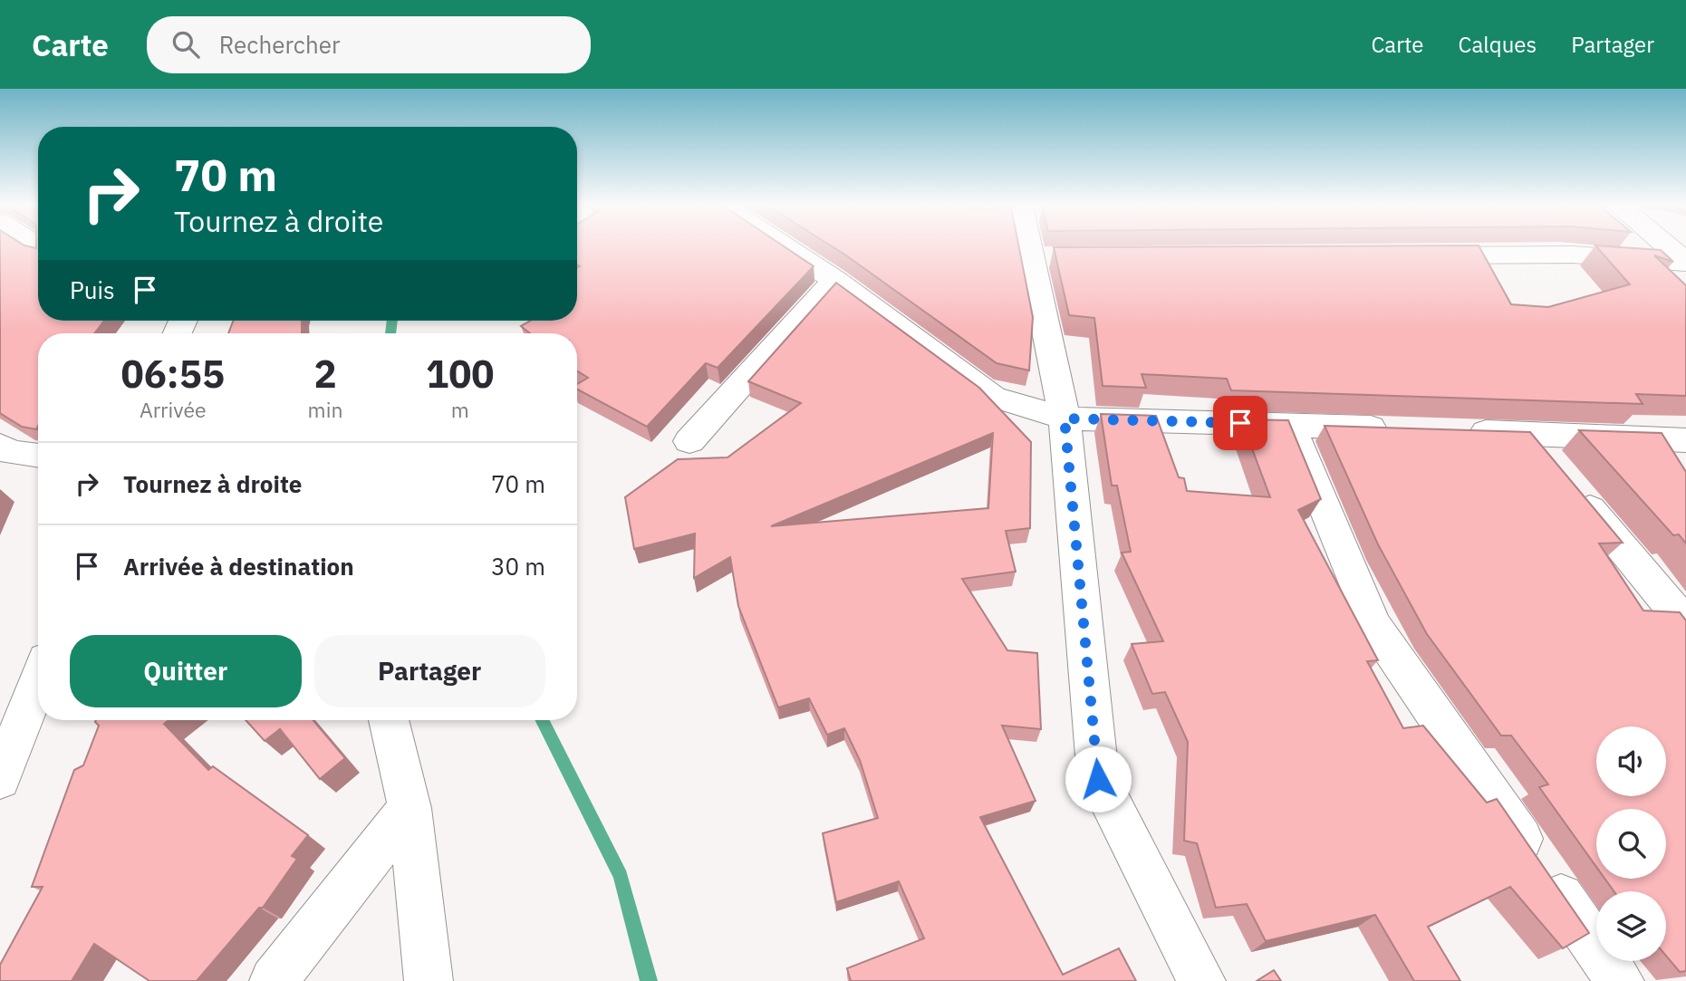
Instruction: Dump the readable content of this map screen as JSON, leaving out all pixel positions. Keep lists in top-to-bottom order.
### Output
{
  "page": {
    "header": "Carte",
    "search": "Rechercher",
    "nav": ["Carte", "Calques", "Partager"],
    "turn": ["70 m", "Tournez à droite"],
    "then": "Puis",
    "eta": [
      "06:55",
      "Arrivée",
      "2",
      "min",
      "100",
      "m"
    ],
    "list": [
      {
        "name": "Tournez à droite",
        "value": "70 m"
      },
      {
        "name": "Arrivée à destination",
        "value": "30 m"
      }
    ],
    "buttons": ["Quitter", "Partager"]
  }
}
